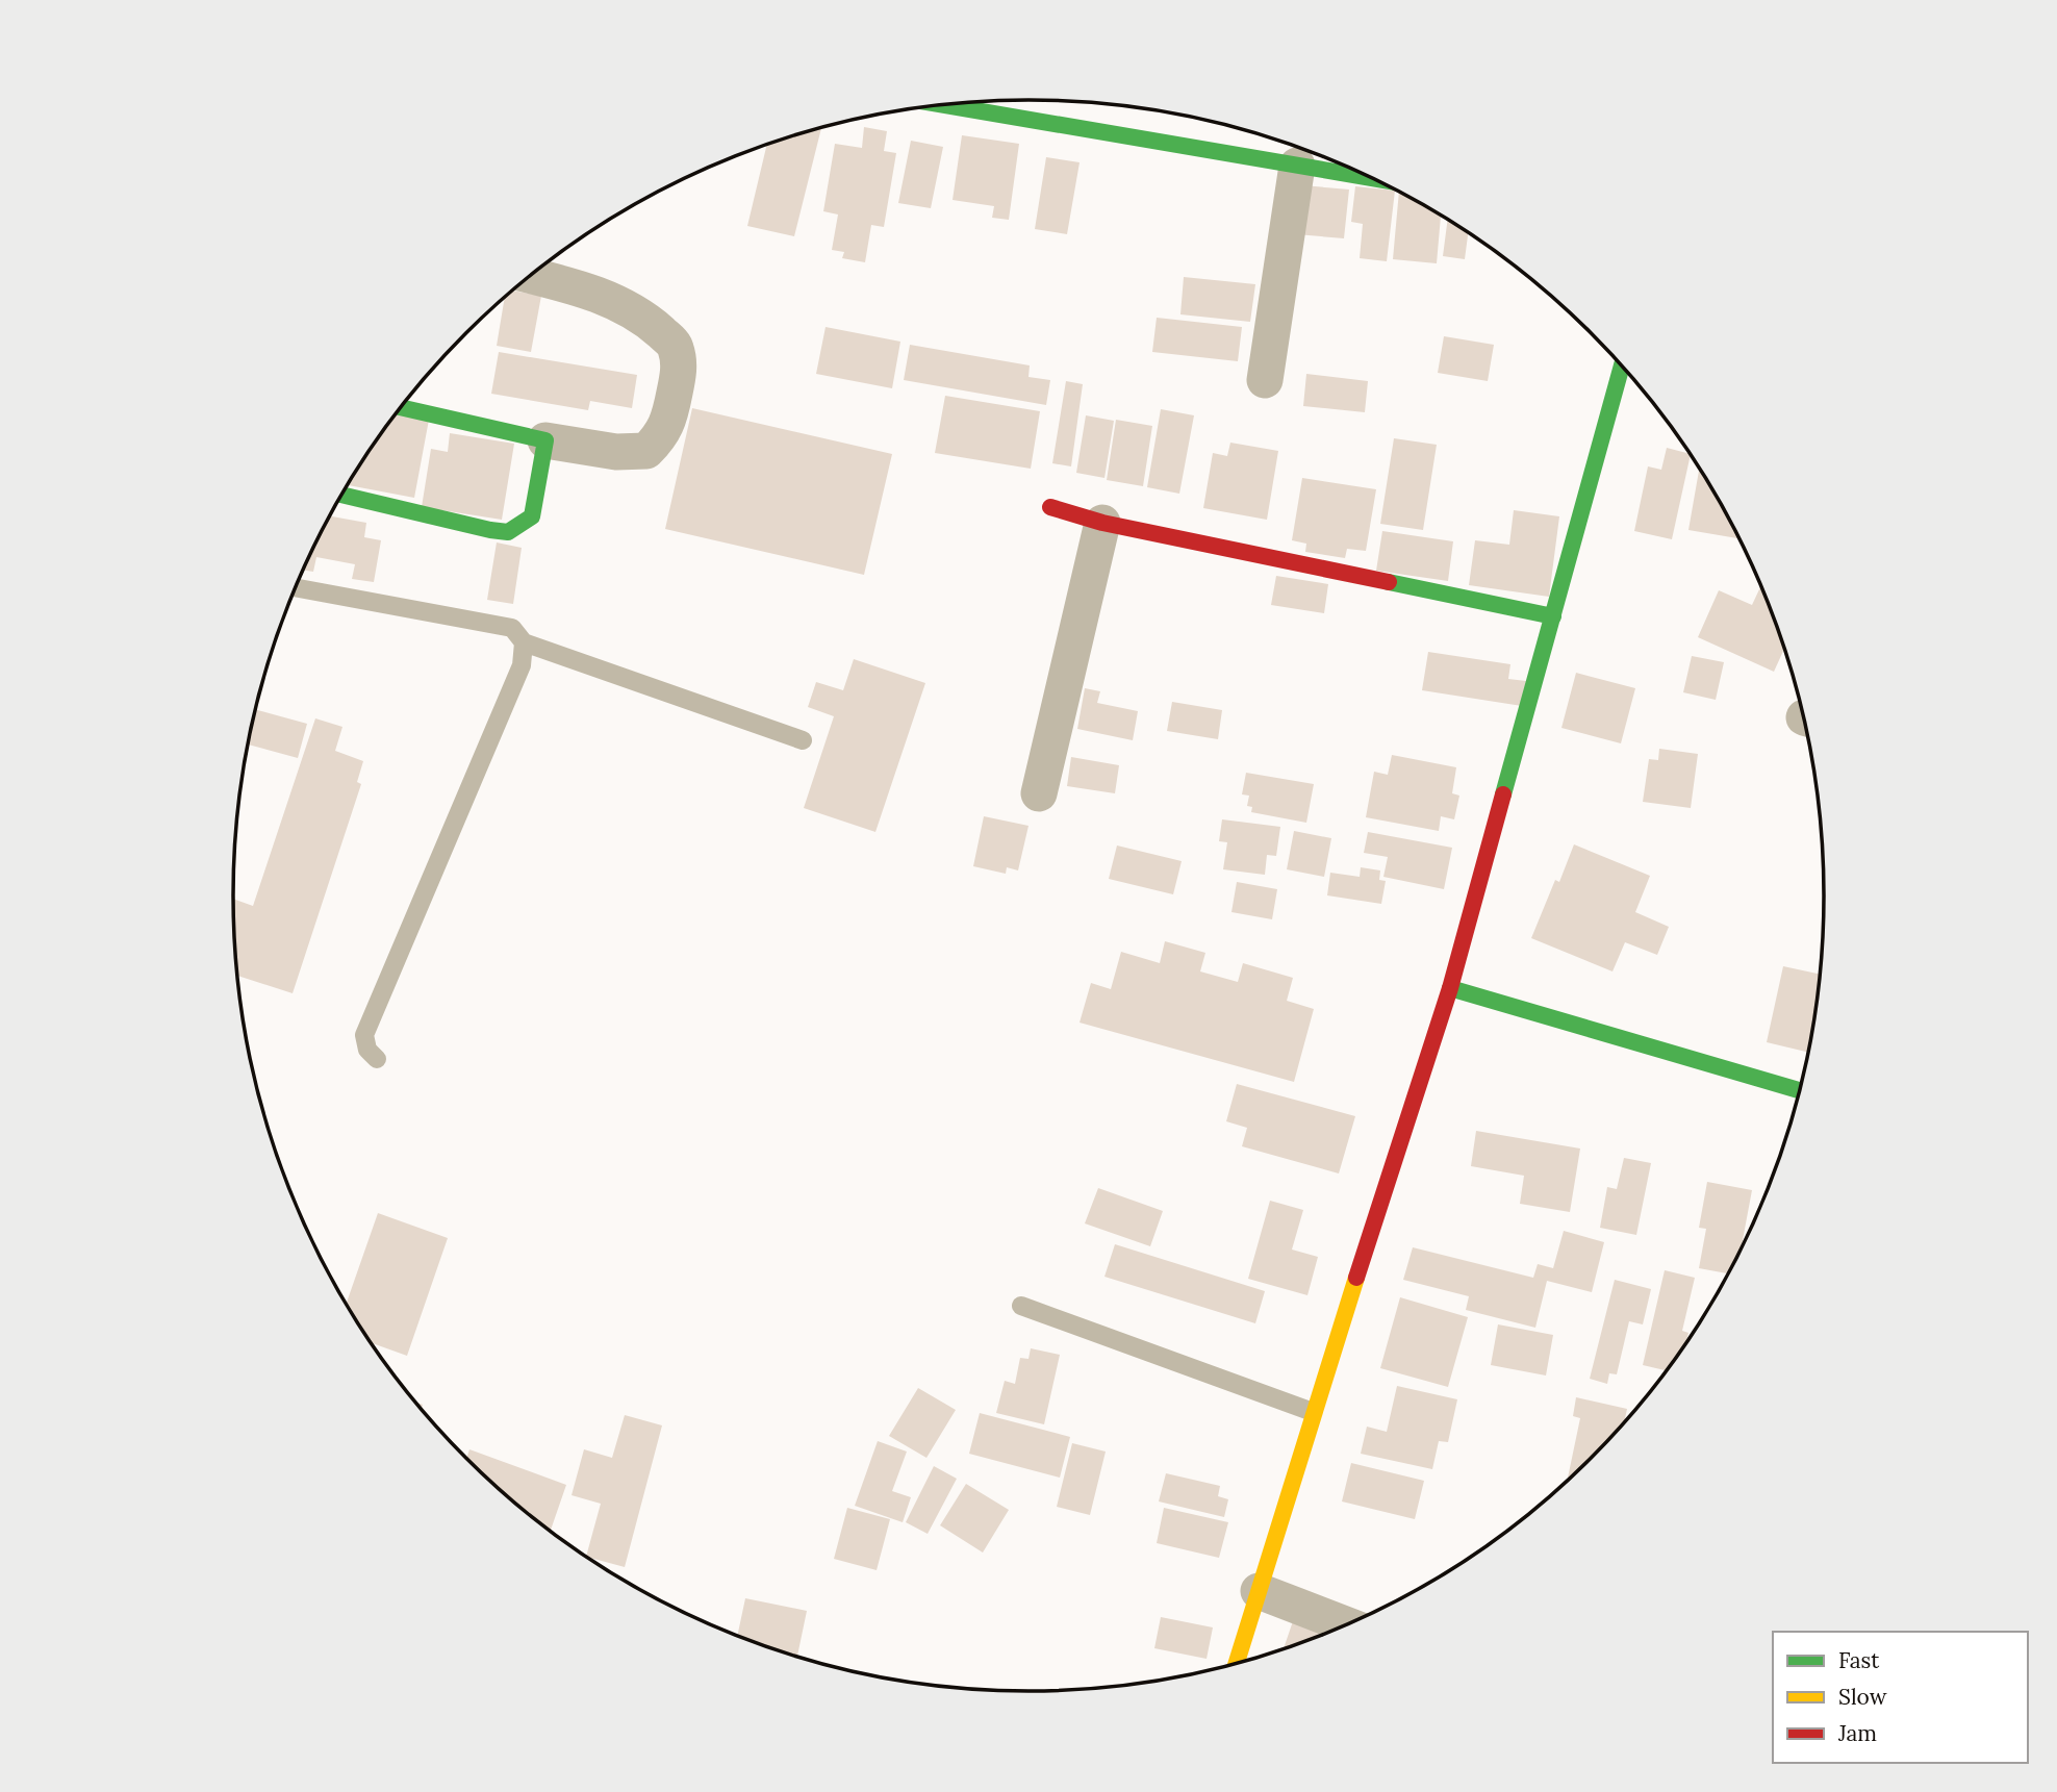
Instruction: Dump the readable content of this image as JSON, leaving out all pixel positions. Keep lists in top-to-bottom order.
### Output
{
  "legend": ["Fast", "Slow", "Jam"]
}
